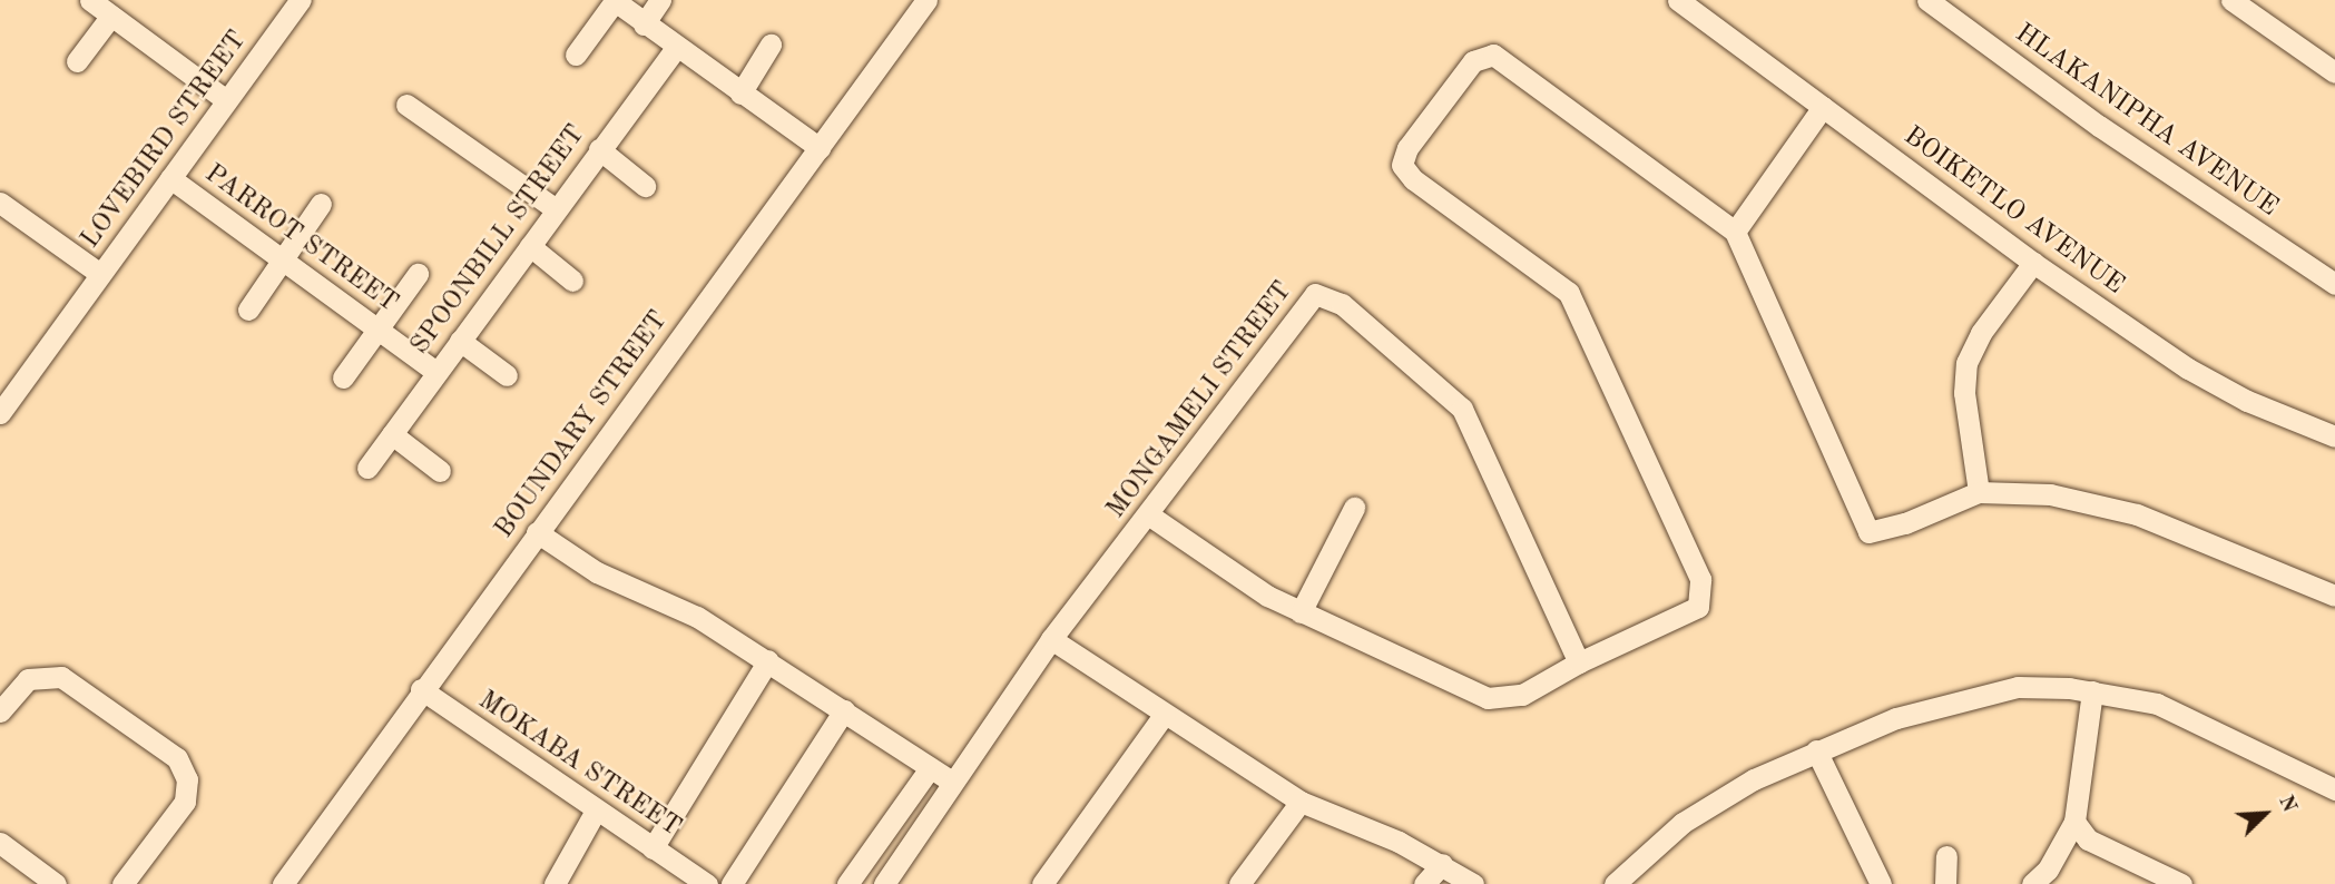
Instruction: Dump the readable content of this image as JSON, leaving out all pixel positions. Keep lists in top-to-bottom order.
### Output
{
  "streets": {
    "street": [
      "HLAKANIPHA AVENUE",
      "LOVEBIRD STREET",
      "BOIKETLO AVENUE",
      "PARROT STREET",
      "SPOONBILL STREET",
      "MONGAMELI STREET",
      "BOUNDARY STREET",
      "MOKABA STREET"
    ]
  },
  "crossings": [
    ["LOVEBIRD STREET", "PARROT STREET"],
    ["PARROT STREET", "SPOONBILL STREET"],
    ["BOUNDARY STREET", "MOKABA STREET"]
  ],
  "north": "top right"
}
